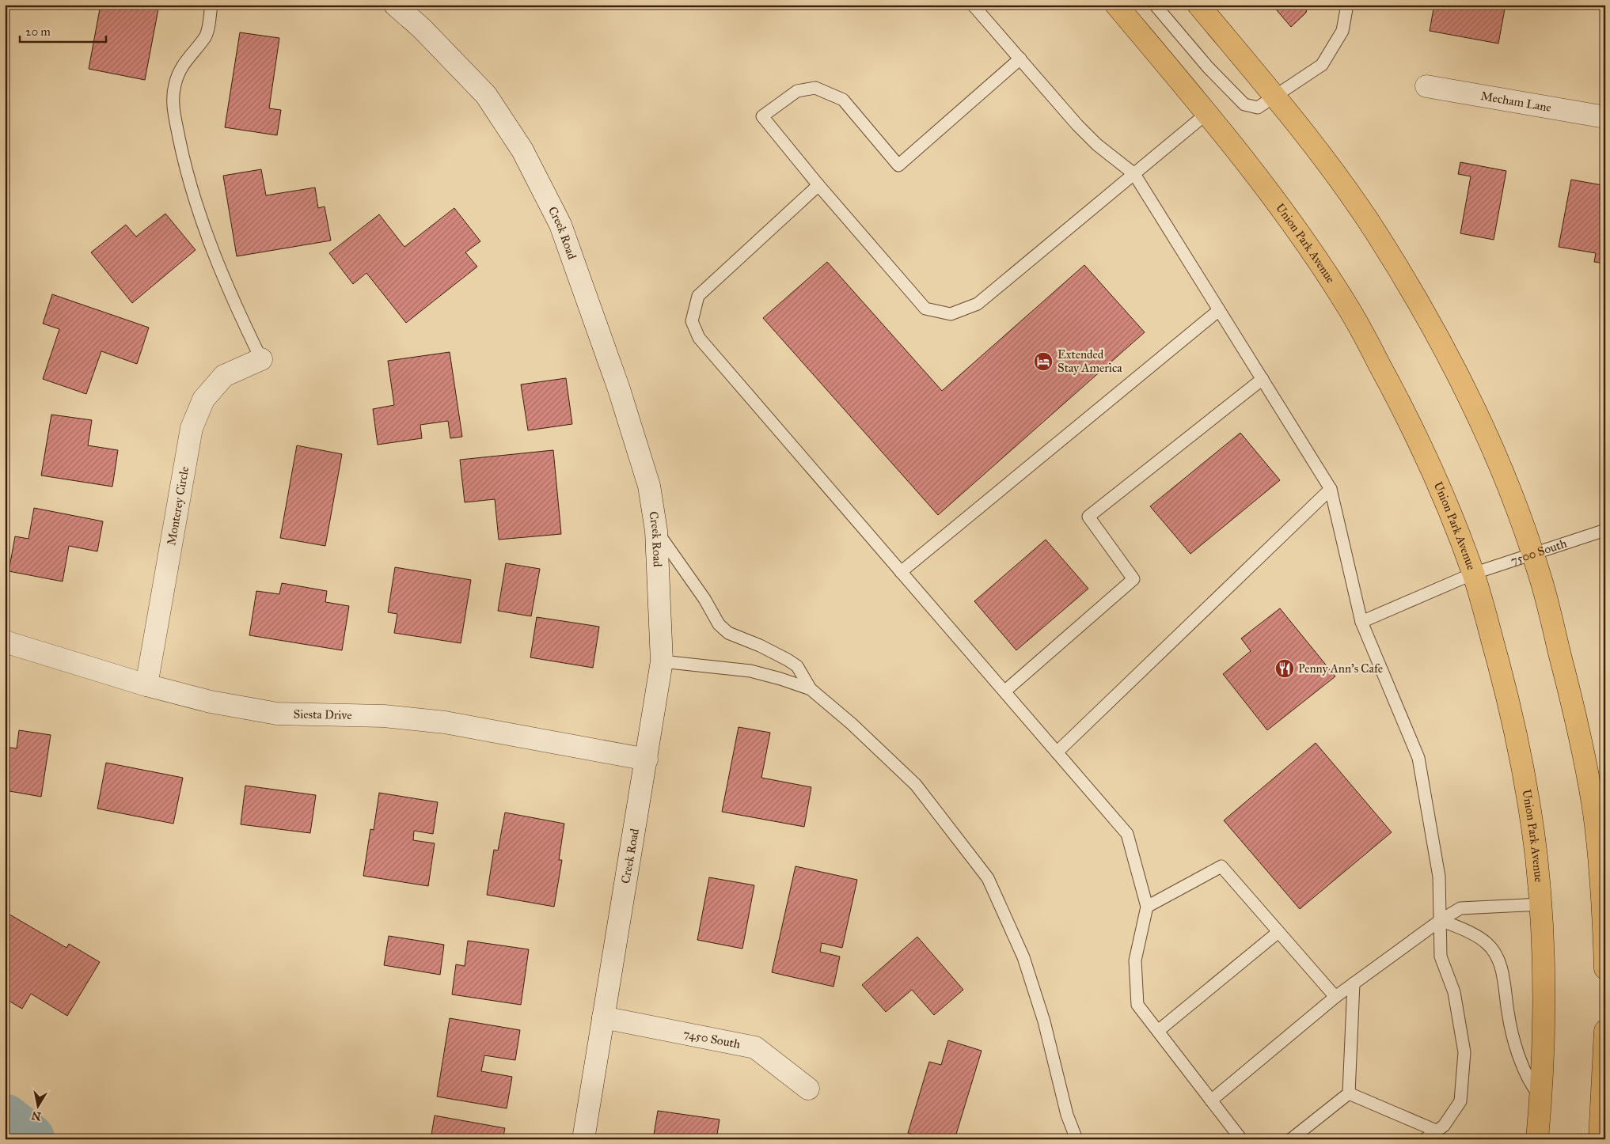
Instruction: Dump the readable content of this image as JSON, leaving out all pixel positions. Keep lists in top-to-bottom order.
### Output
{
  "streets": {
    "main road": ["Union Park Avenue"],
    "street": [
      "Mecham Lane",
      "Creek Road",
      "Monterey Circle",
      "Siesta Drive",
      "7450 South"
    ],
    "lane": ["7500 South"]
  },
  "crossings": [
    ["Creek Road", "Siesta Drive"],
    ["Creek Road", "7450 South"],
    ["Union Park Avenue", "7500 South"],
    ["Monterey Circle", "Siesta Drive"]
  ],
  "places": {
    "hotel": ["Extended Stay America"],
    "restaurant": ["Penny Ann's Cafe"]
  },
  "scale_bar": "20 m",
  "north": "bottom"
}
